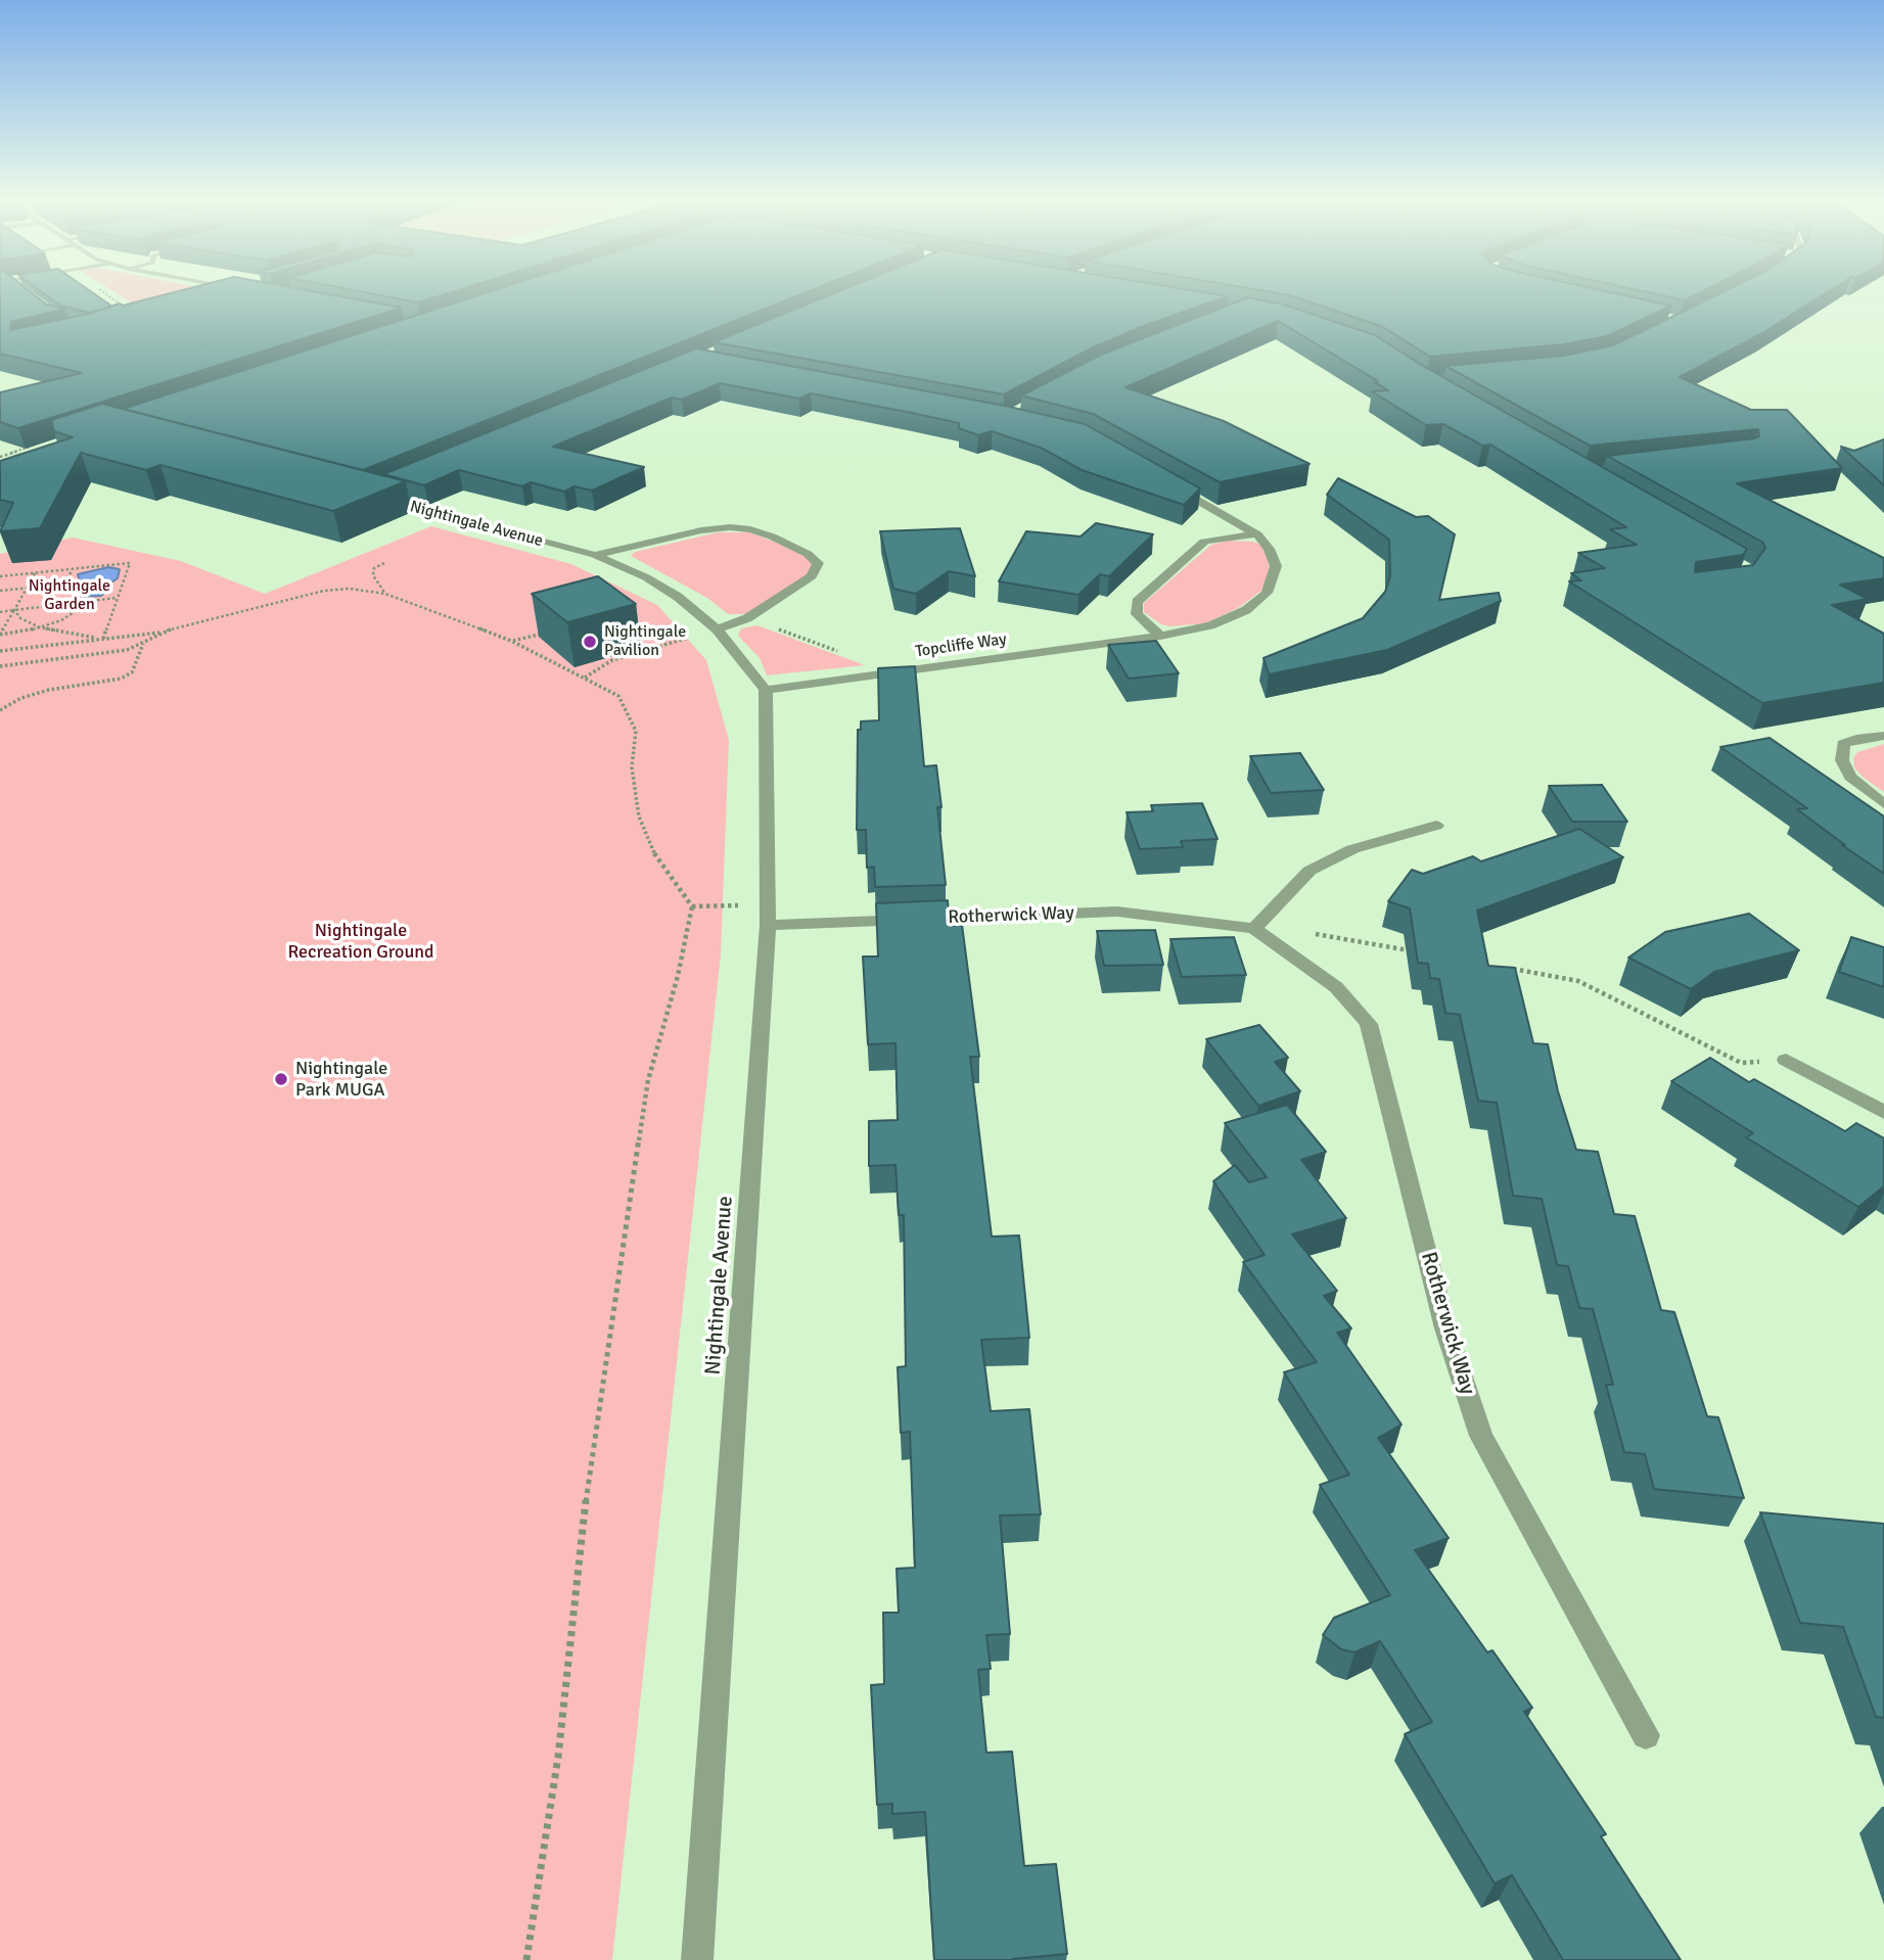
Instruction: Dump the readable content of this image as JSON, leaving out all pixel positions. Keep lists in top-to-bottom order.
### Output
{
  "streets": {
    "street": ["Nightingale Avenue", "Topcliffe Way", "Rotherwick Way"]
  },
  "crossings": [
    ["Nightingale Avenue", "Topcliffe Way"],
    ["Nightingale Avenue", "Rotherwick Way"]
  ],
  "parks": ["Nightingale Garden", "Nightingale Recreation Ground"],
  "places": ["Nightingale Pavilion", "Nightingale Park MUGA"]
}
